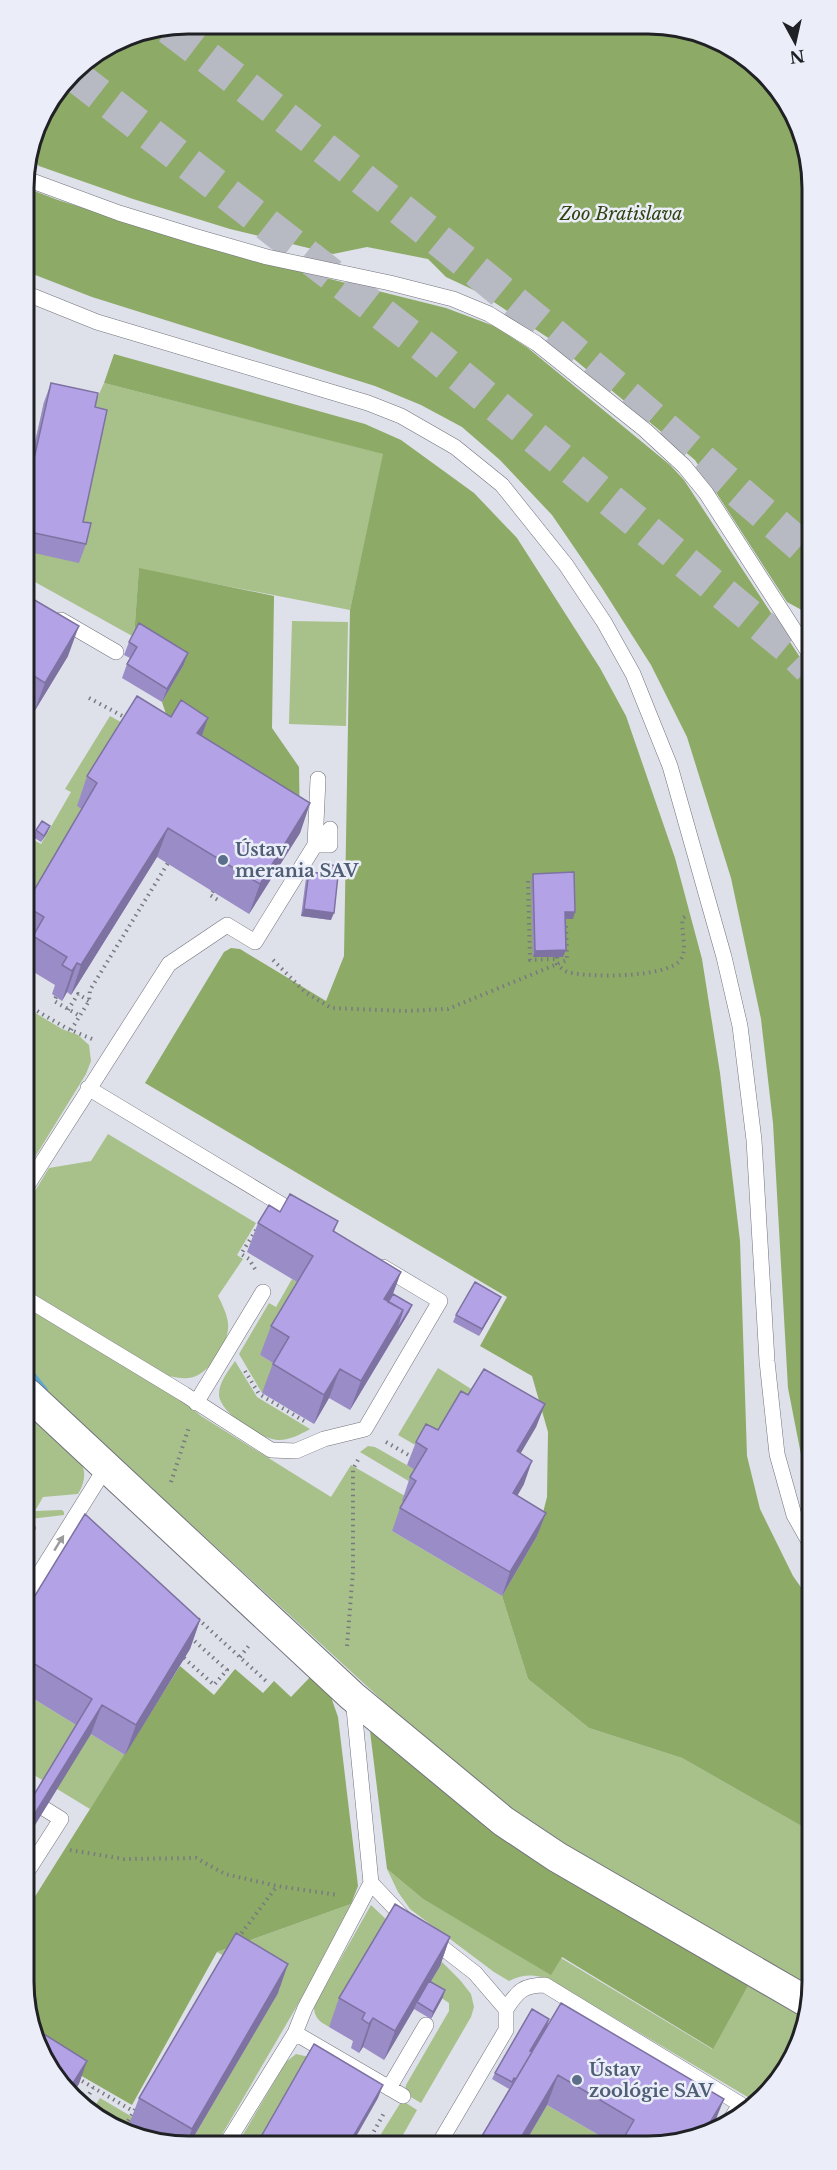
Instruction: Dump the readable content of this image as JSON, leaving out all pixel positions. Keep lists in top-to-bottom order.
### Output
{
  "parks": ["Zoo Bratislava"],
  "places": ["Ústav merania SAV", "Ústav zoológie SAV"],
  "north": "bottom"
}
